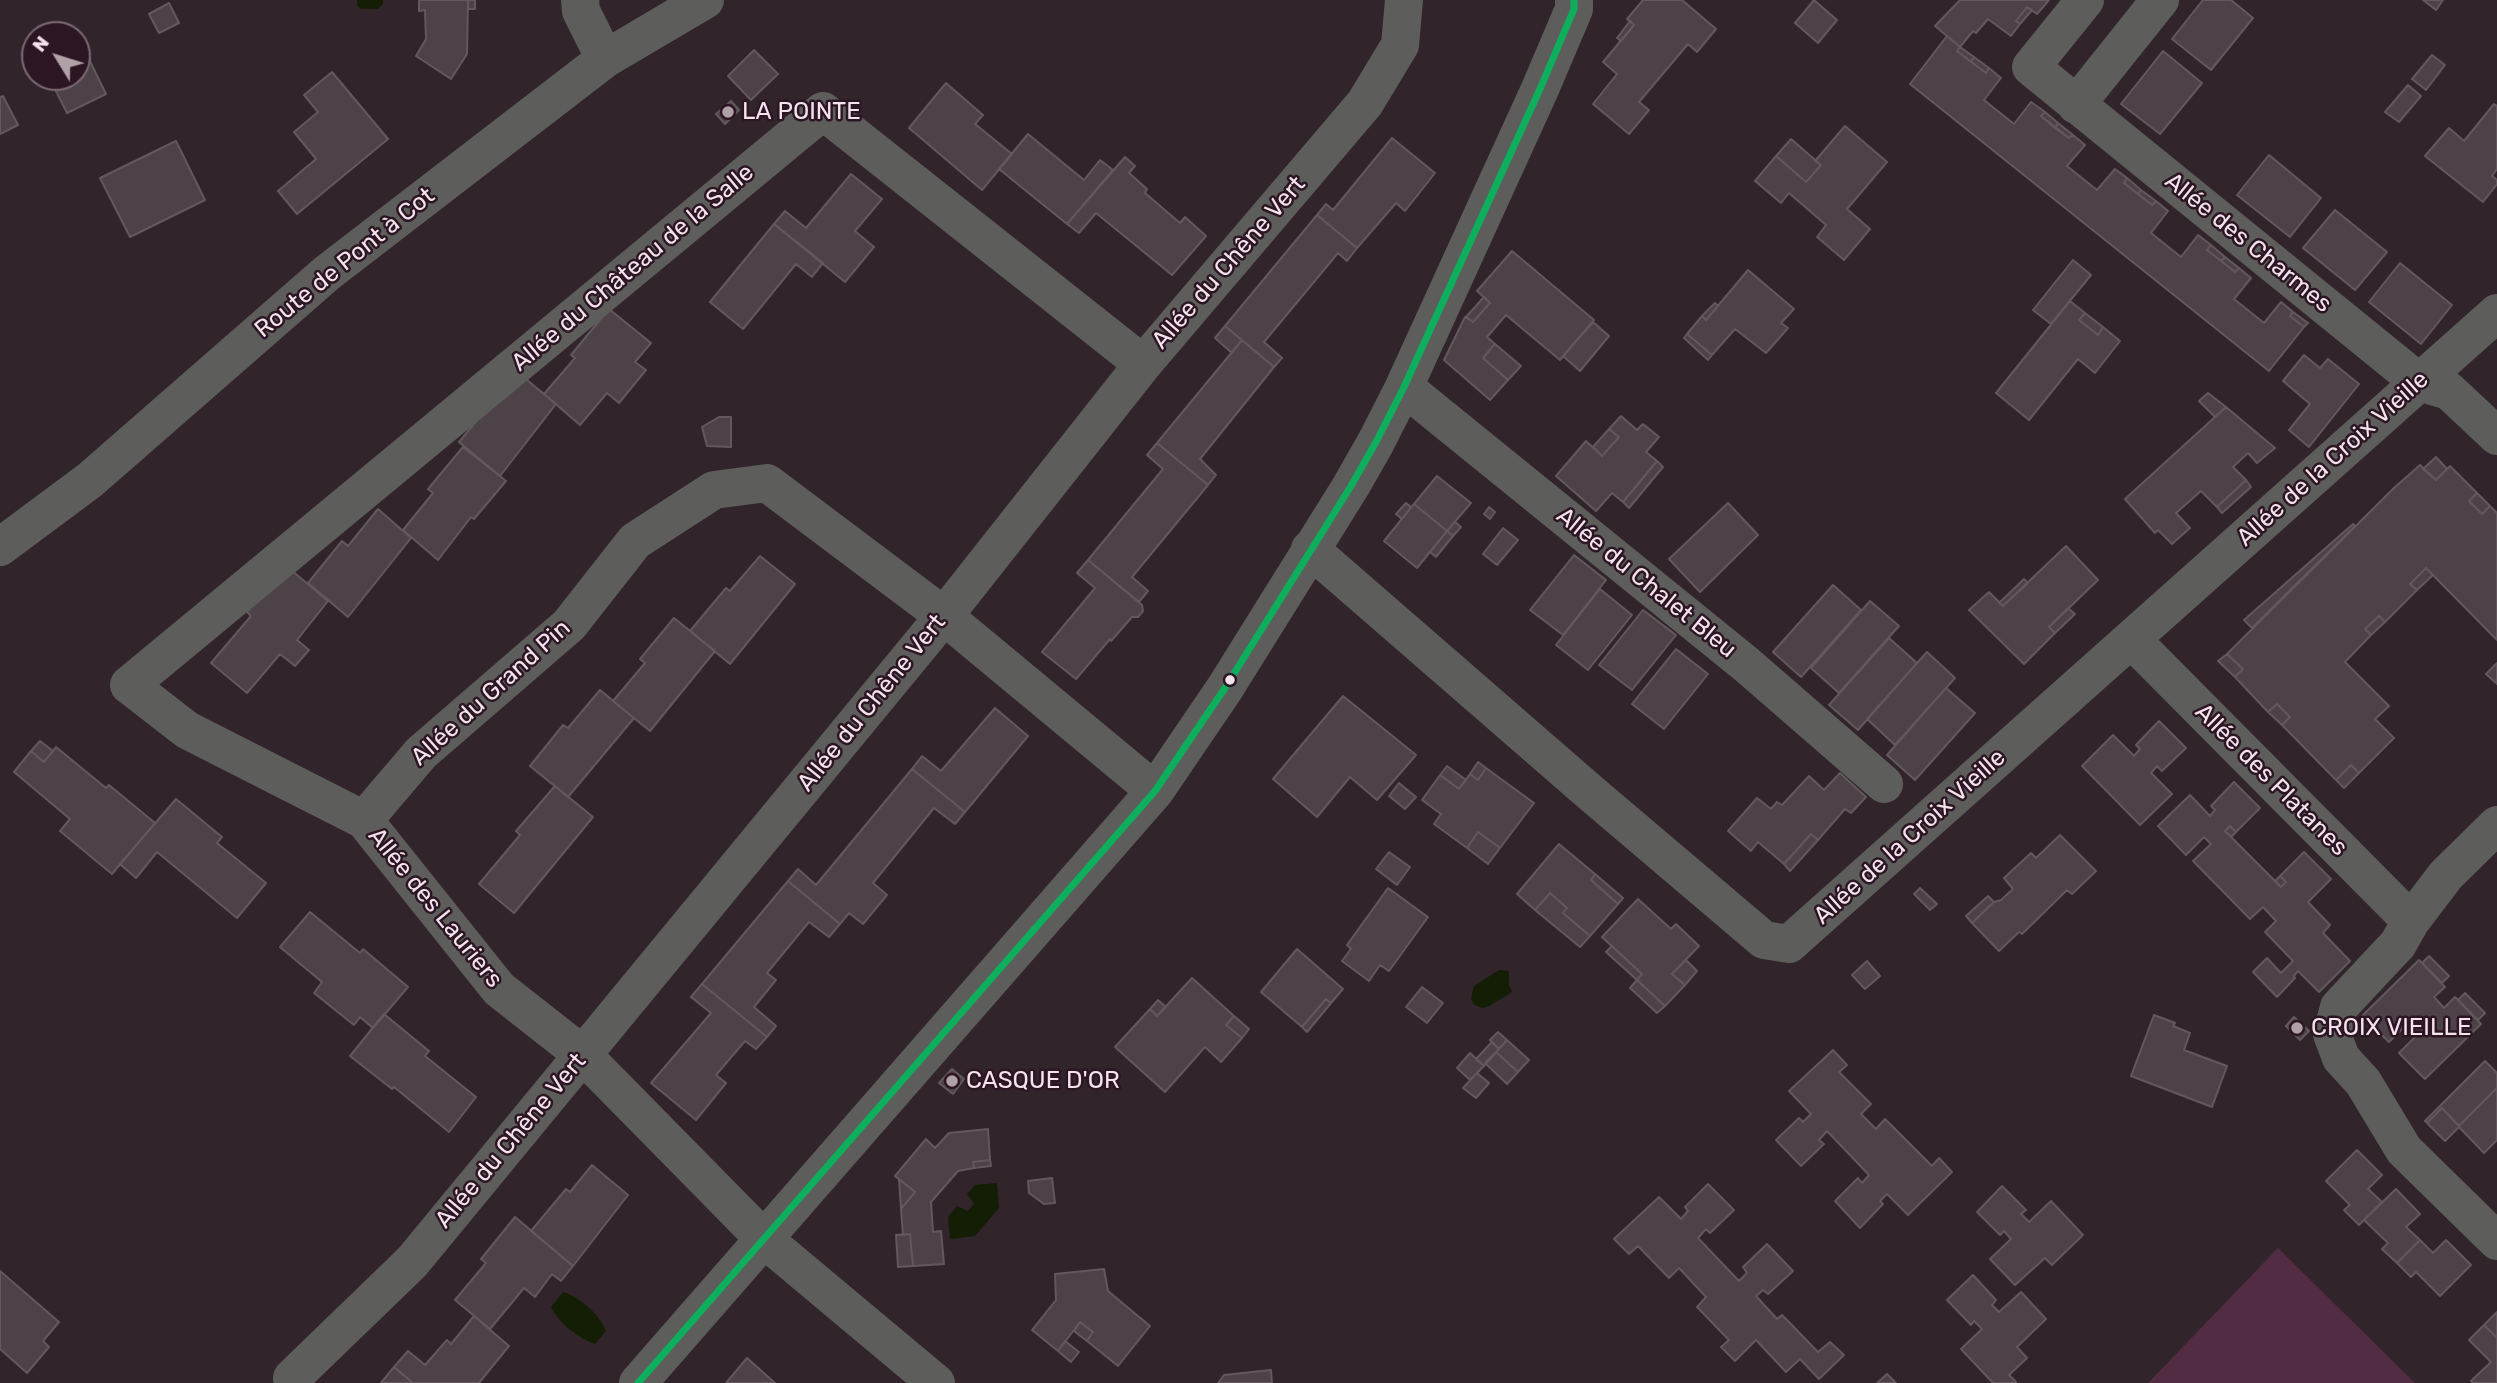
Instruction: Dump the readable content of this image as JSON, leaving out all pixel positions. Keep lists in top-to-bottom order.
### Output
{
  "streets": {
    "street": [
      "Allée des Charmes",
      "Route de Pont à Cot",
      "Allée du Chêne Vert",
      "Allée du Château de la Salle",
      "Allée de la Croix Vieille",
      "Allée du Chalet Bleu",
      "Allée du Grand Pin",
      "Allée des Platanes",
      "Allée des Lauriers"
    ]
  },
  "crossings": [
    ["Allée des Charmes", "Allée de la Croix Vieille"],
    ["Allée du Chêne Vert", "Allée du Château de la Salle"],
    ["Allée du Chêne Vert", "Allée du Grand Pin"],
    ["Allée du Chêne Vert", "Allée des Lauriers"],
    ["Allée du Château de la Salle", "Allée des Lauriers"],
    ["Allée de la Croix Vieille", "Allée des Platanes"],
    ["Allée du Grand Pin", "Allée des Lauriers"]
  ],
  "places": ["LA POINTE", "CROIX VIEILLE", "CASQUE D'OR"],
  "north": "top left"
}
